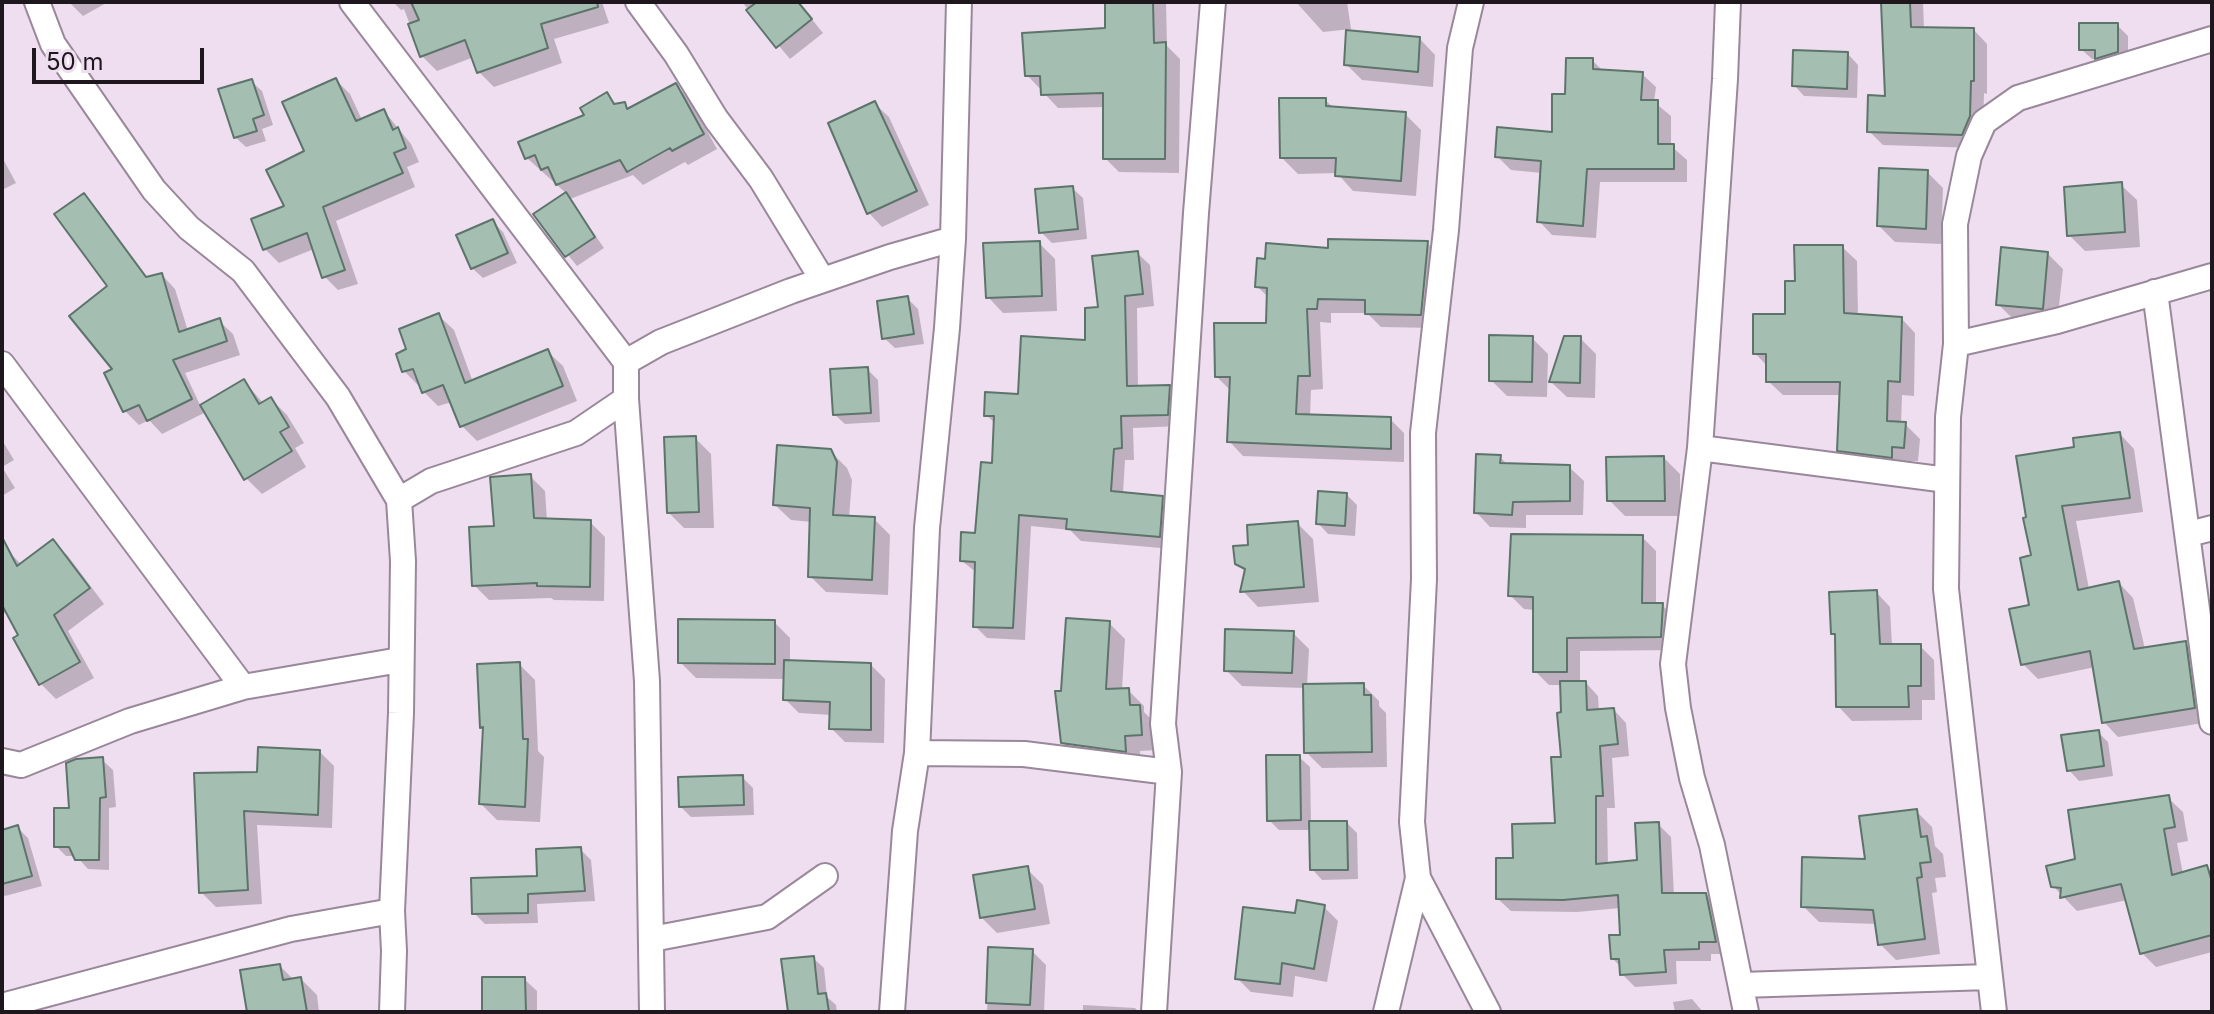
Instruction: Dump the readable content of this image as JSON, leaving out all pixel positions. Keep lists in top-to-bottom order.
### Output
{
  "scale_bar": "50 m"
}
